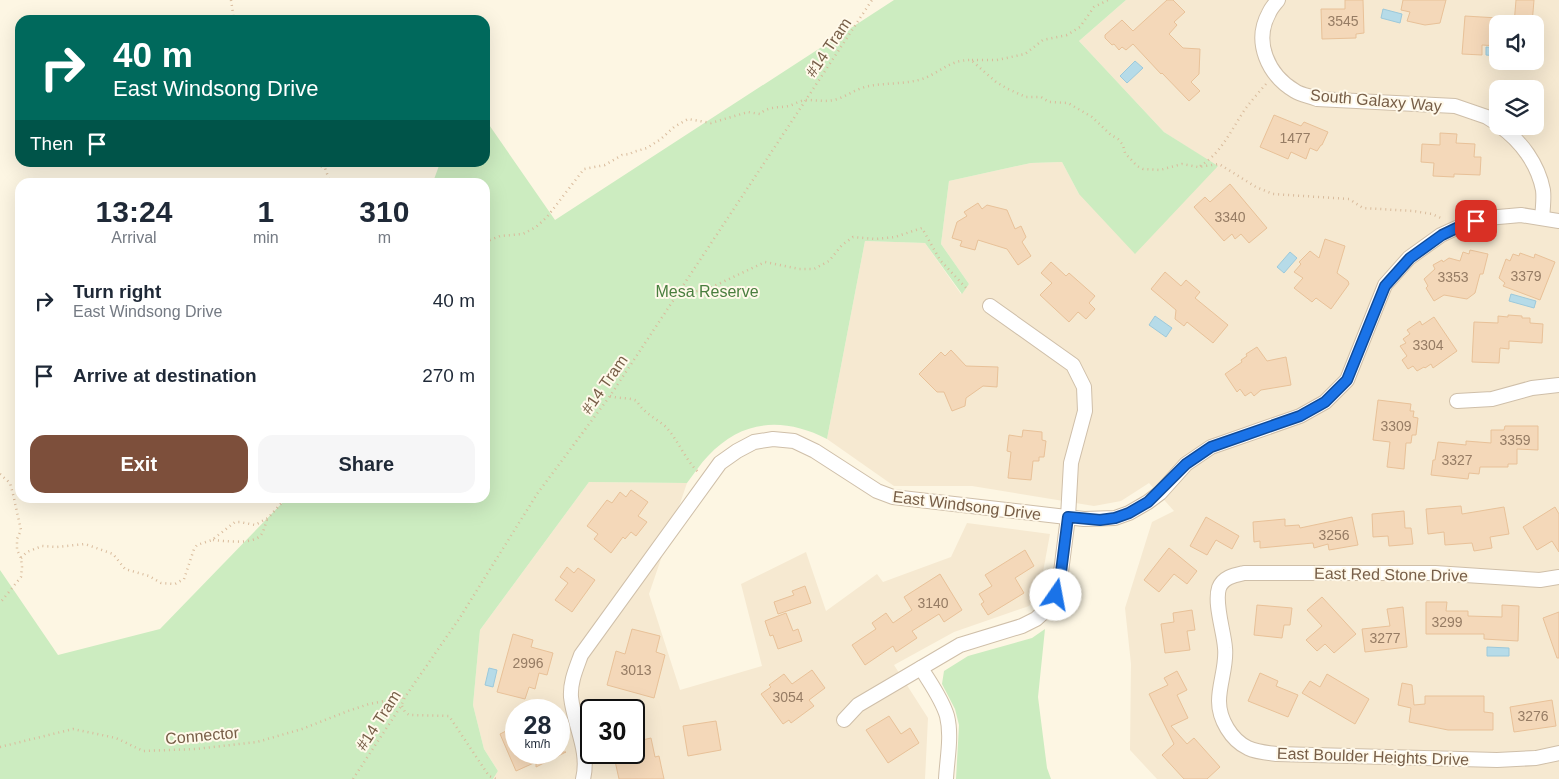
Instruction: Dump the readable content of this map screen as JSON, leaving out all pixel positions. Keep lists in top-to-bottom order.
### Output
{
  "streets": {
    "street": [
      "South Galaxy Way",
      "East Windsong Drive",
      "East Red Stone Drive",
      "East Boulder Heights Drive"
    ],
    "path": ["#14 Tram", "Connector"]
  },
  "crossings": [
    ["#14 Tram", "Connector"],
    ["South Galaxy Way", "East Windsong Drive"],
    ["East Red Stone Drive", "East Boulder Heights Drive"]
  ],
  "parks": ["Mesa Reserve"],
  "house_numbers": [
    "3545",
    "1477",
    "3340",
    "3379",
    "3353",
    "3304",
    "3309",
    "3359",
    "3327",
    "3256",
    "3140",
    "3299",
    "3277",
    "2996",
    "3013",
    "3054",
    "3276"
  ],
  "page": {
    "turn": ["40 m", "East Windsong Drive"],
    "then": "Then",
    "eta": [
      "13:24",
      "Arrival",
      "1",
      "min",
      "310",
      "m"
    ],
    "list": [
      {
        "name": "Turn right",
        "note": "East Windsong Drive",
        "value": "40 m"
      },
      {
        "name": "Arrive at destination",
        "value": "270 m"
      }
    ],
    "buttons": ["Exit", "Share"],
    "speed": "28 km/h",
    "limit": "30"
  }
}
